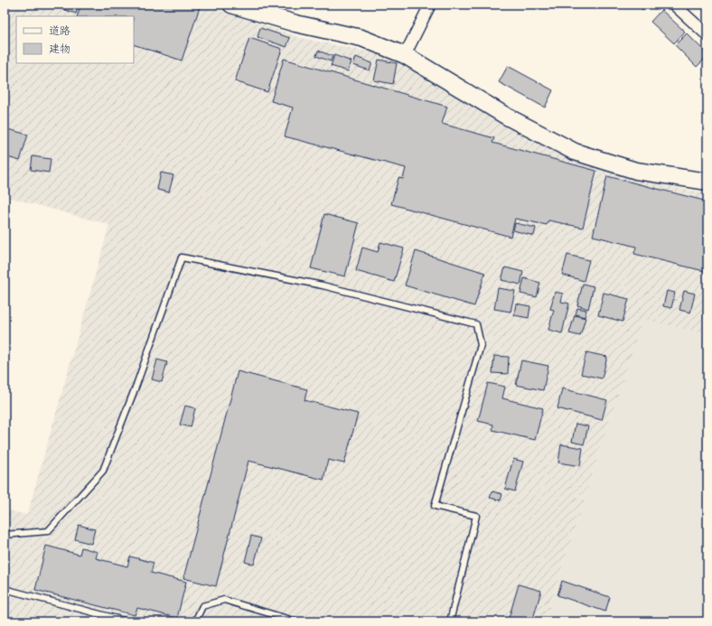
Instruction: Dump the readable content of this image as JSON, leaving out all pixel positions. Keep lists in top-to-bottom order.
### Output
{
  "legend": ["道路", "建物"]
}
